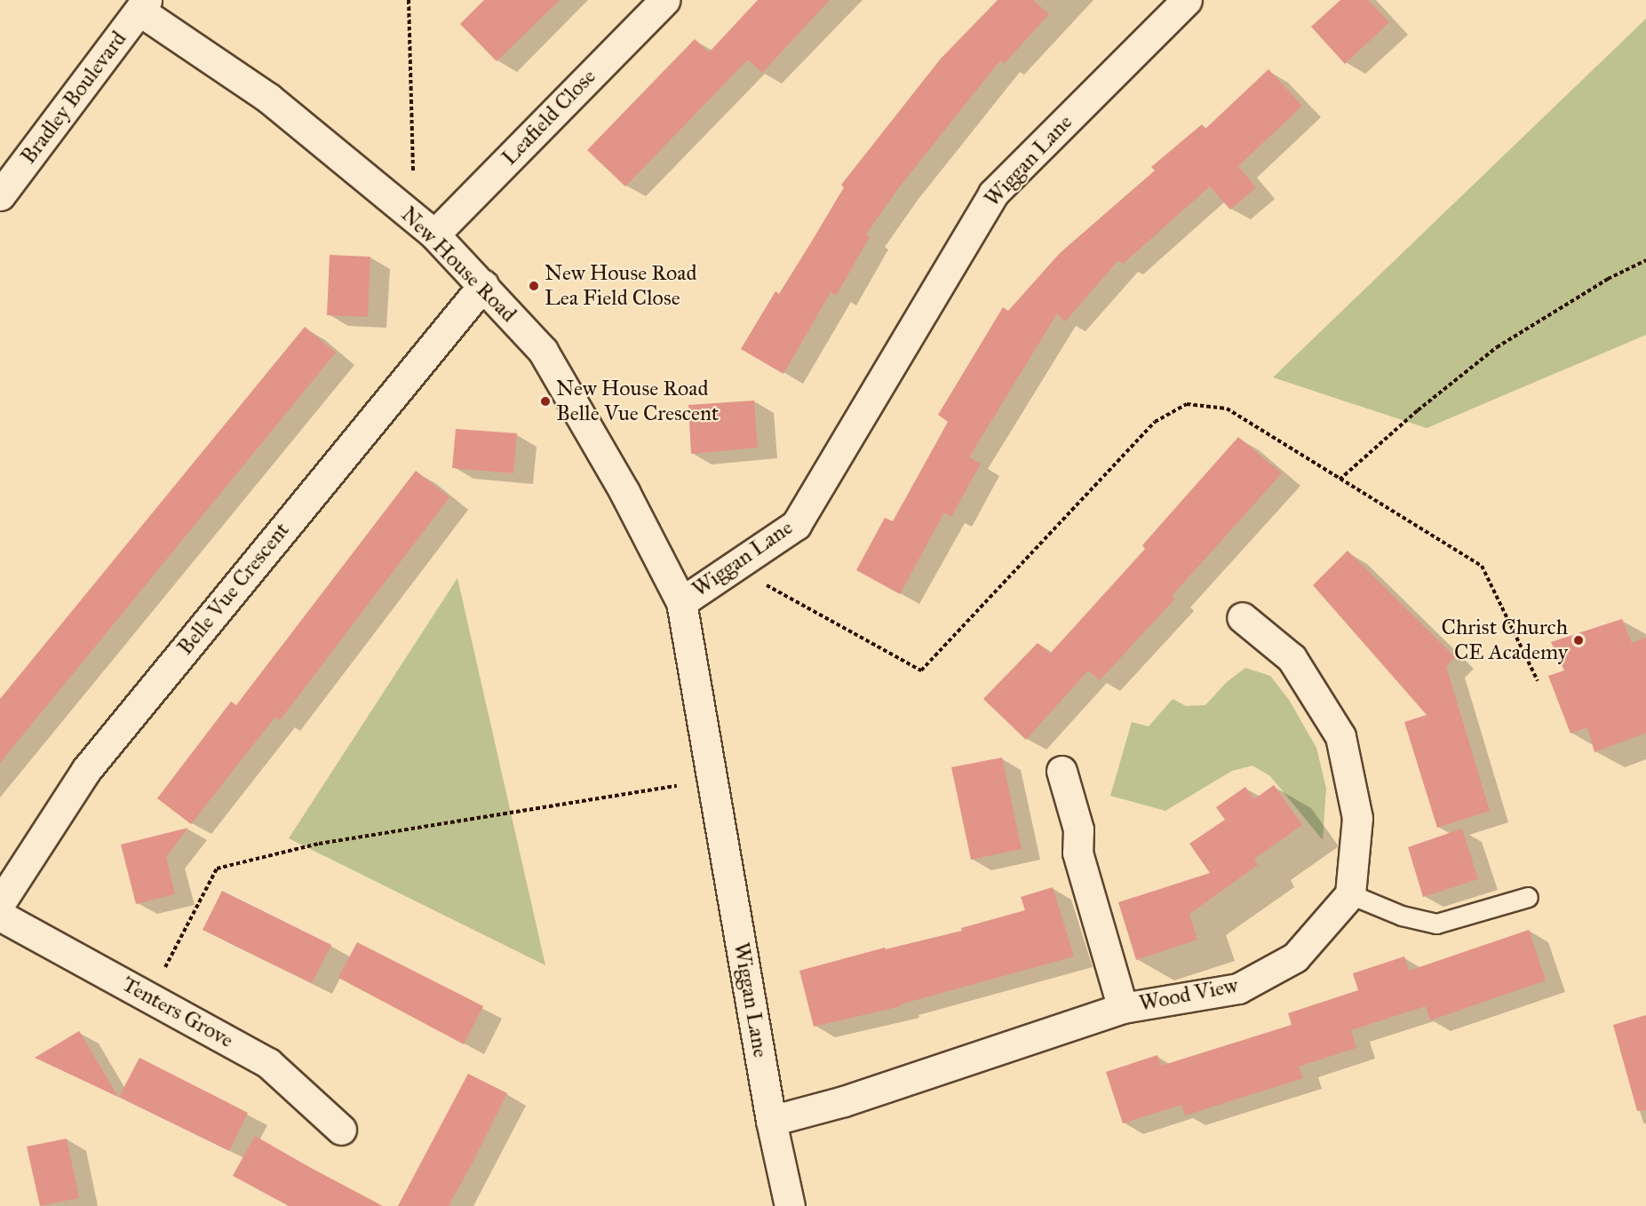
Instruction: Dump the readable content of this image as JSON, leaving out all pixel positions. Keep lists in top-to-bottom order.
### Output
{
  "streets": {
    "street": [
      "Bradley Boulevard",
      "Leafield Close",
      "Wiggan Lane",
      "New House Road",
      "Belle Vue Crescent",
      "Wood View",
      "Tenters Grove"
    ]
  },
  "crossings": [
    ["Bradley Boulevard", "New House Road"],
    ["Leafield Close", "New House Road"],
    ["Wiggan Lane", "New House Road"],
    ["Wiggan Lane", "Wood View"],
    ["New House Road", "Belle Vue Crescent"]
  ],
  "places": ["New House Road Lea Field Close", "New House Road Belle Vue Crescent", "Christ Church CE Academy"]
}
